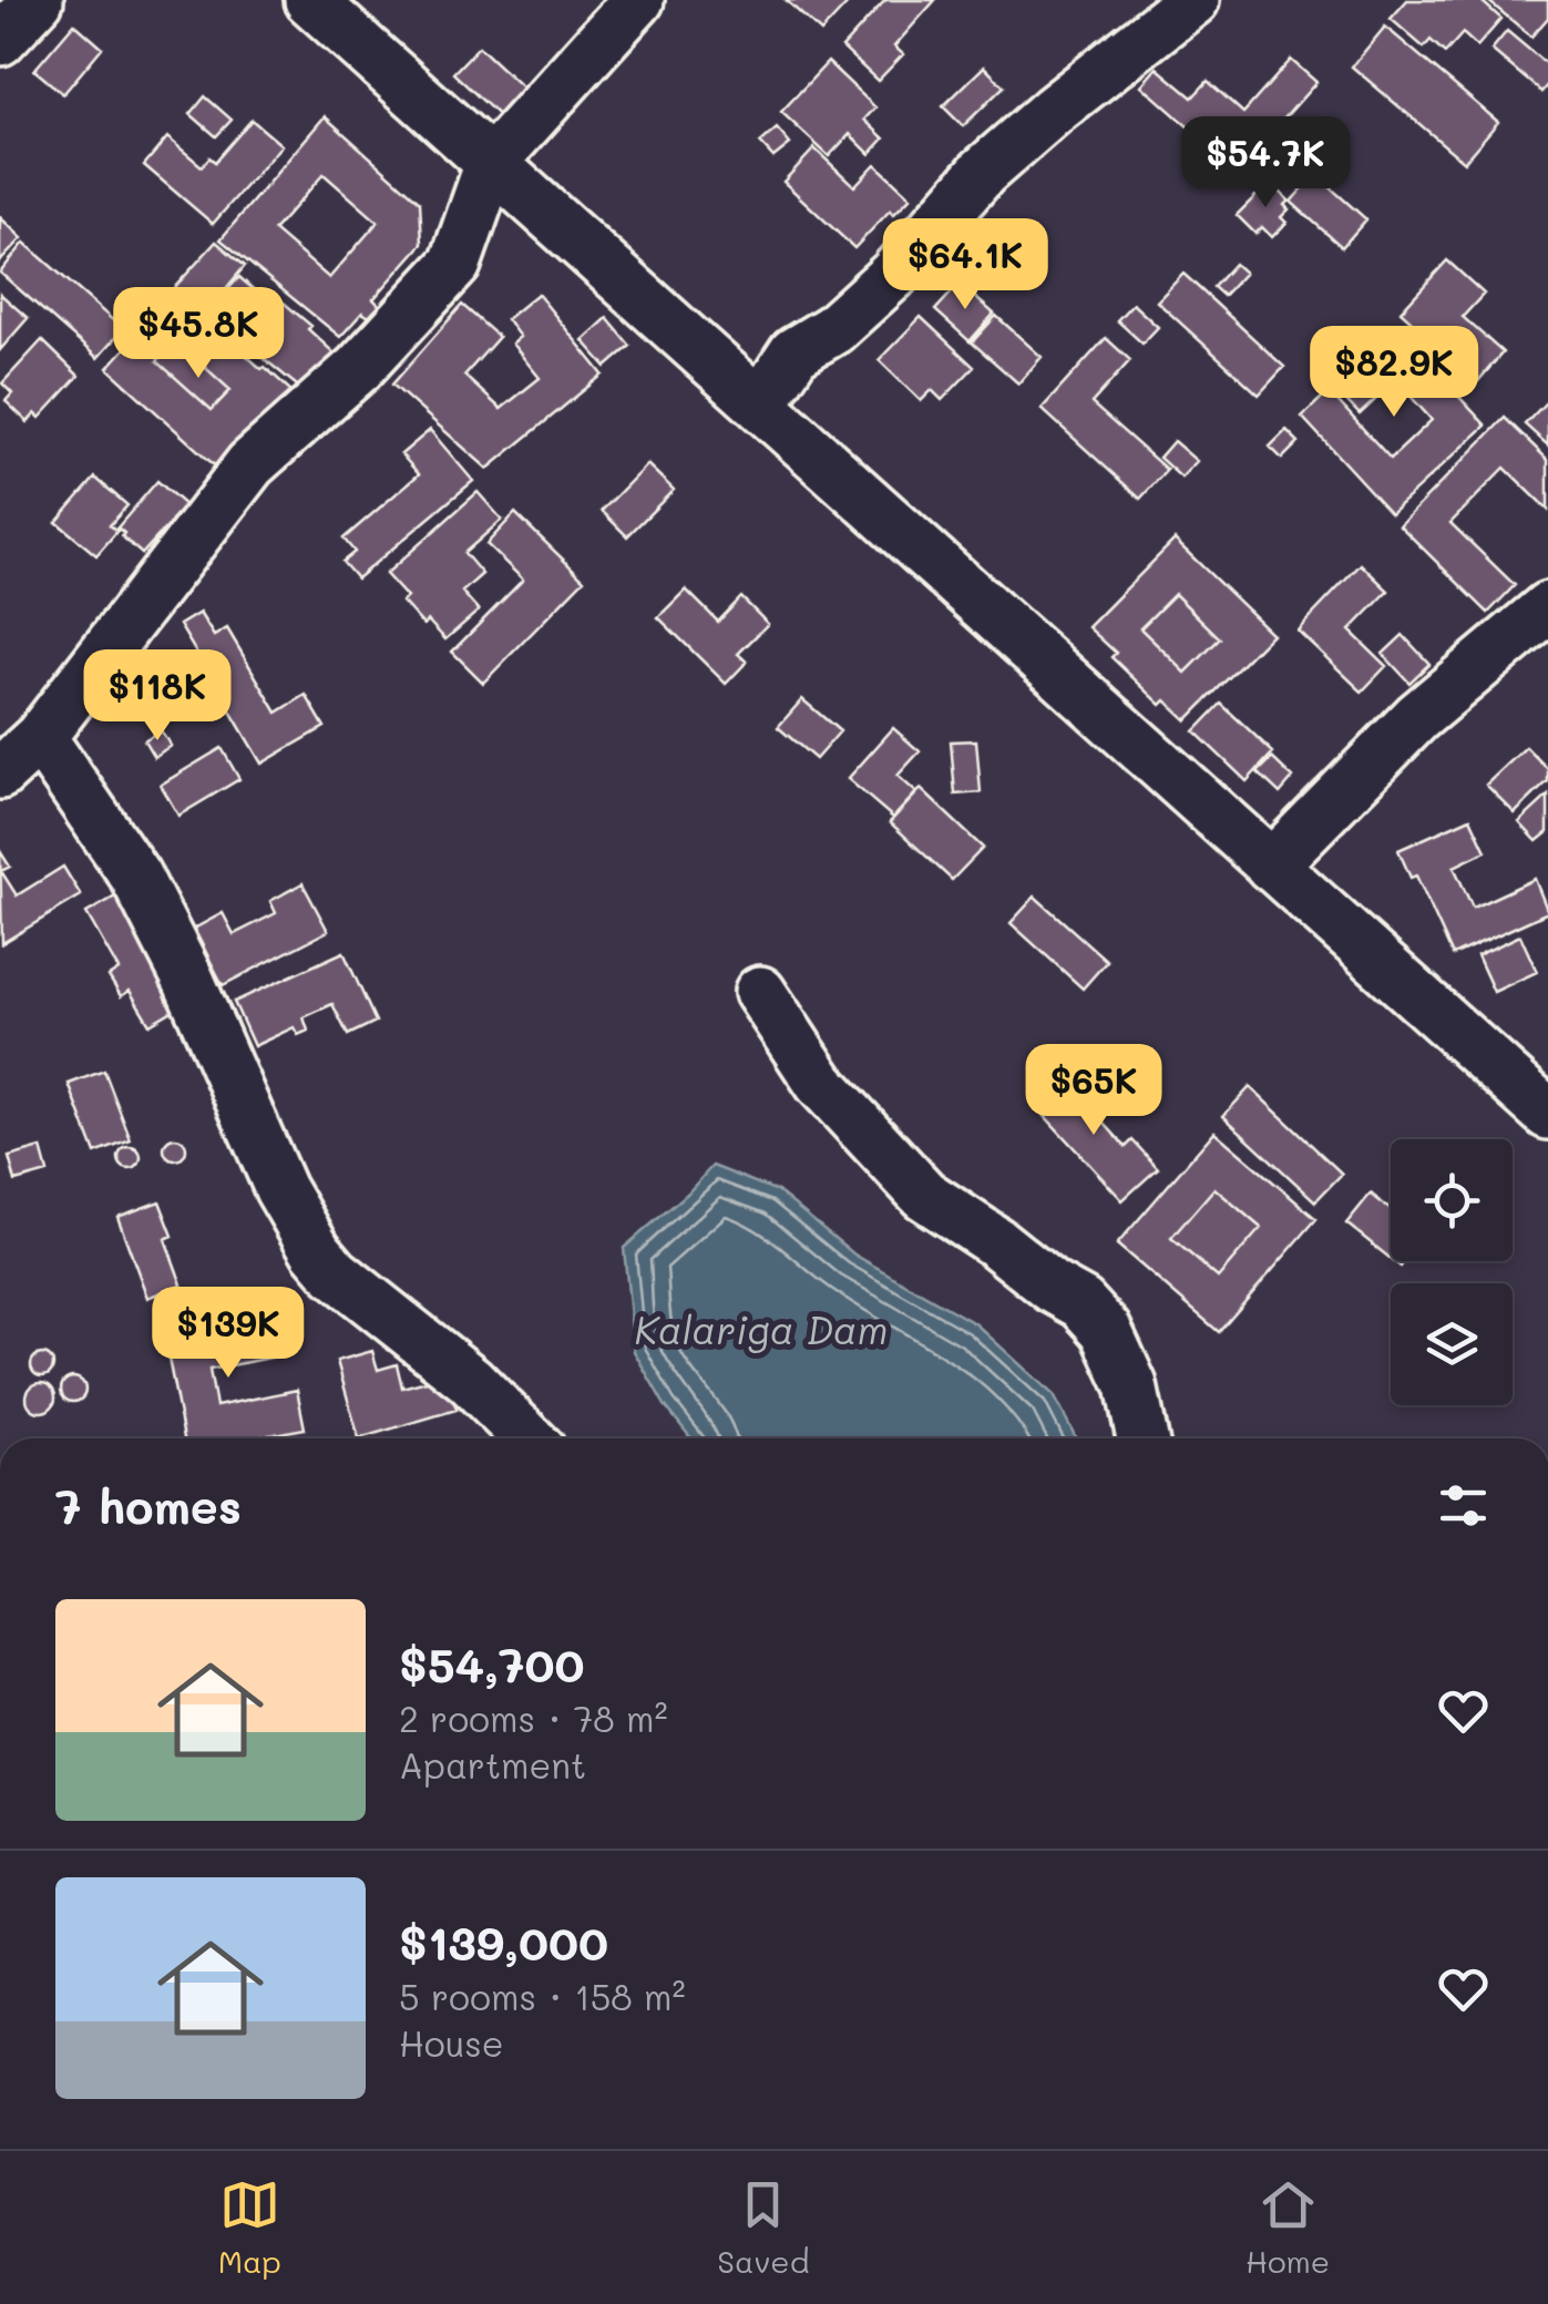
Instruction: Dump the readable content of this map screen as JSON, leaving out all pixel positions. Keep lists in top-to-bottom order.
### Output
{
  "water": ["Kalariga Dam"],
  "page": {
    "price": [
      "$54.7K",
      "$64.1K",
      "$45.8K",
      "$82.9K",
      "$118K",
      "$65K",
      "$139K"
    ],
    "heading": "7 homes",
    "list": [
      {
        "name": "$54,700",
        "note": "2 rooms · 78 m² · Apartment"
      },
      {
        "name": "$139,000",
        "note": "5 rooms · 158 m² · House"
      }
    ],
    "tabs": ["Map", "Saved", "Home"]
  }
}
